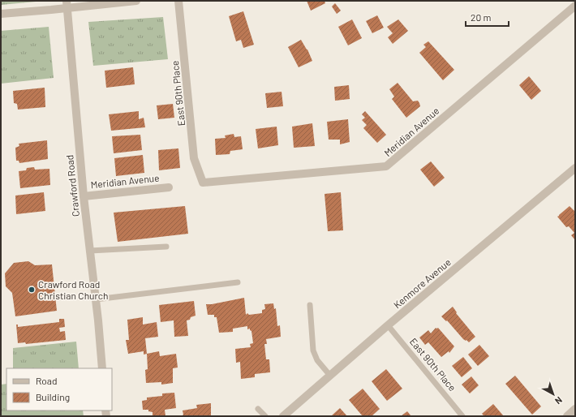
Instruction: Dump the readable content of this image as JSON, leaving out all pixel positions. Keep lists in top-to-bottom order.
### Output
{
  "streets": {
    "street": [
      "East 90th Place",
      "Meridian Avenue",
      "Crawford Road",
      "Kenmore Avenue"
    ]
  },
  "crossings": [
    ["East 90th Place", "Meridian Avenue"],
    ["East 90th Place", "Kenmore Avenue"],
    ["Meridian Avenue", "Crawford Road"]
  ],
  "places": ["Crawford Road Christian Church"],
  "legend": ["Road", "Building"],
  "scale_bar": "20 m",
  "north": "bottom right"
}
